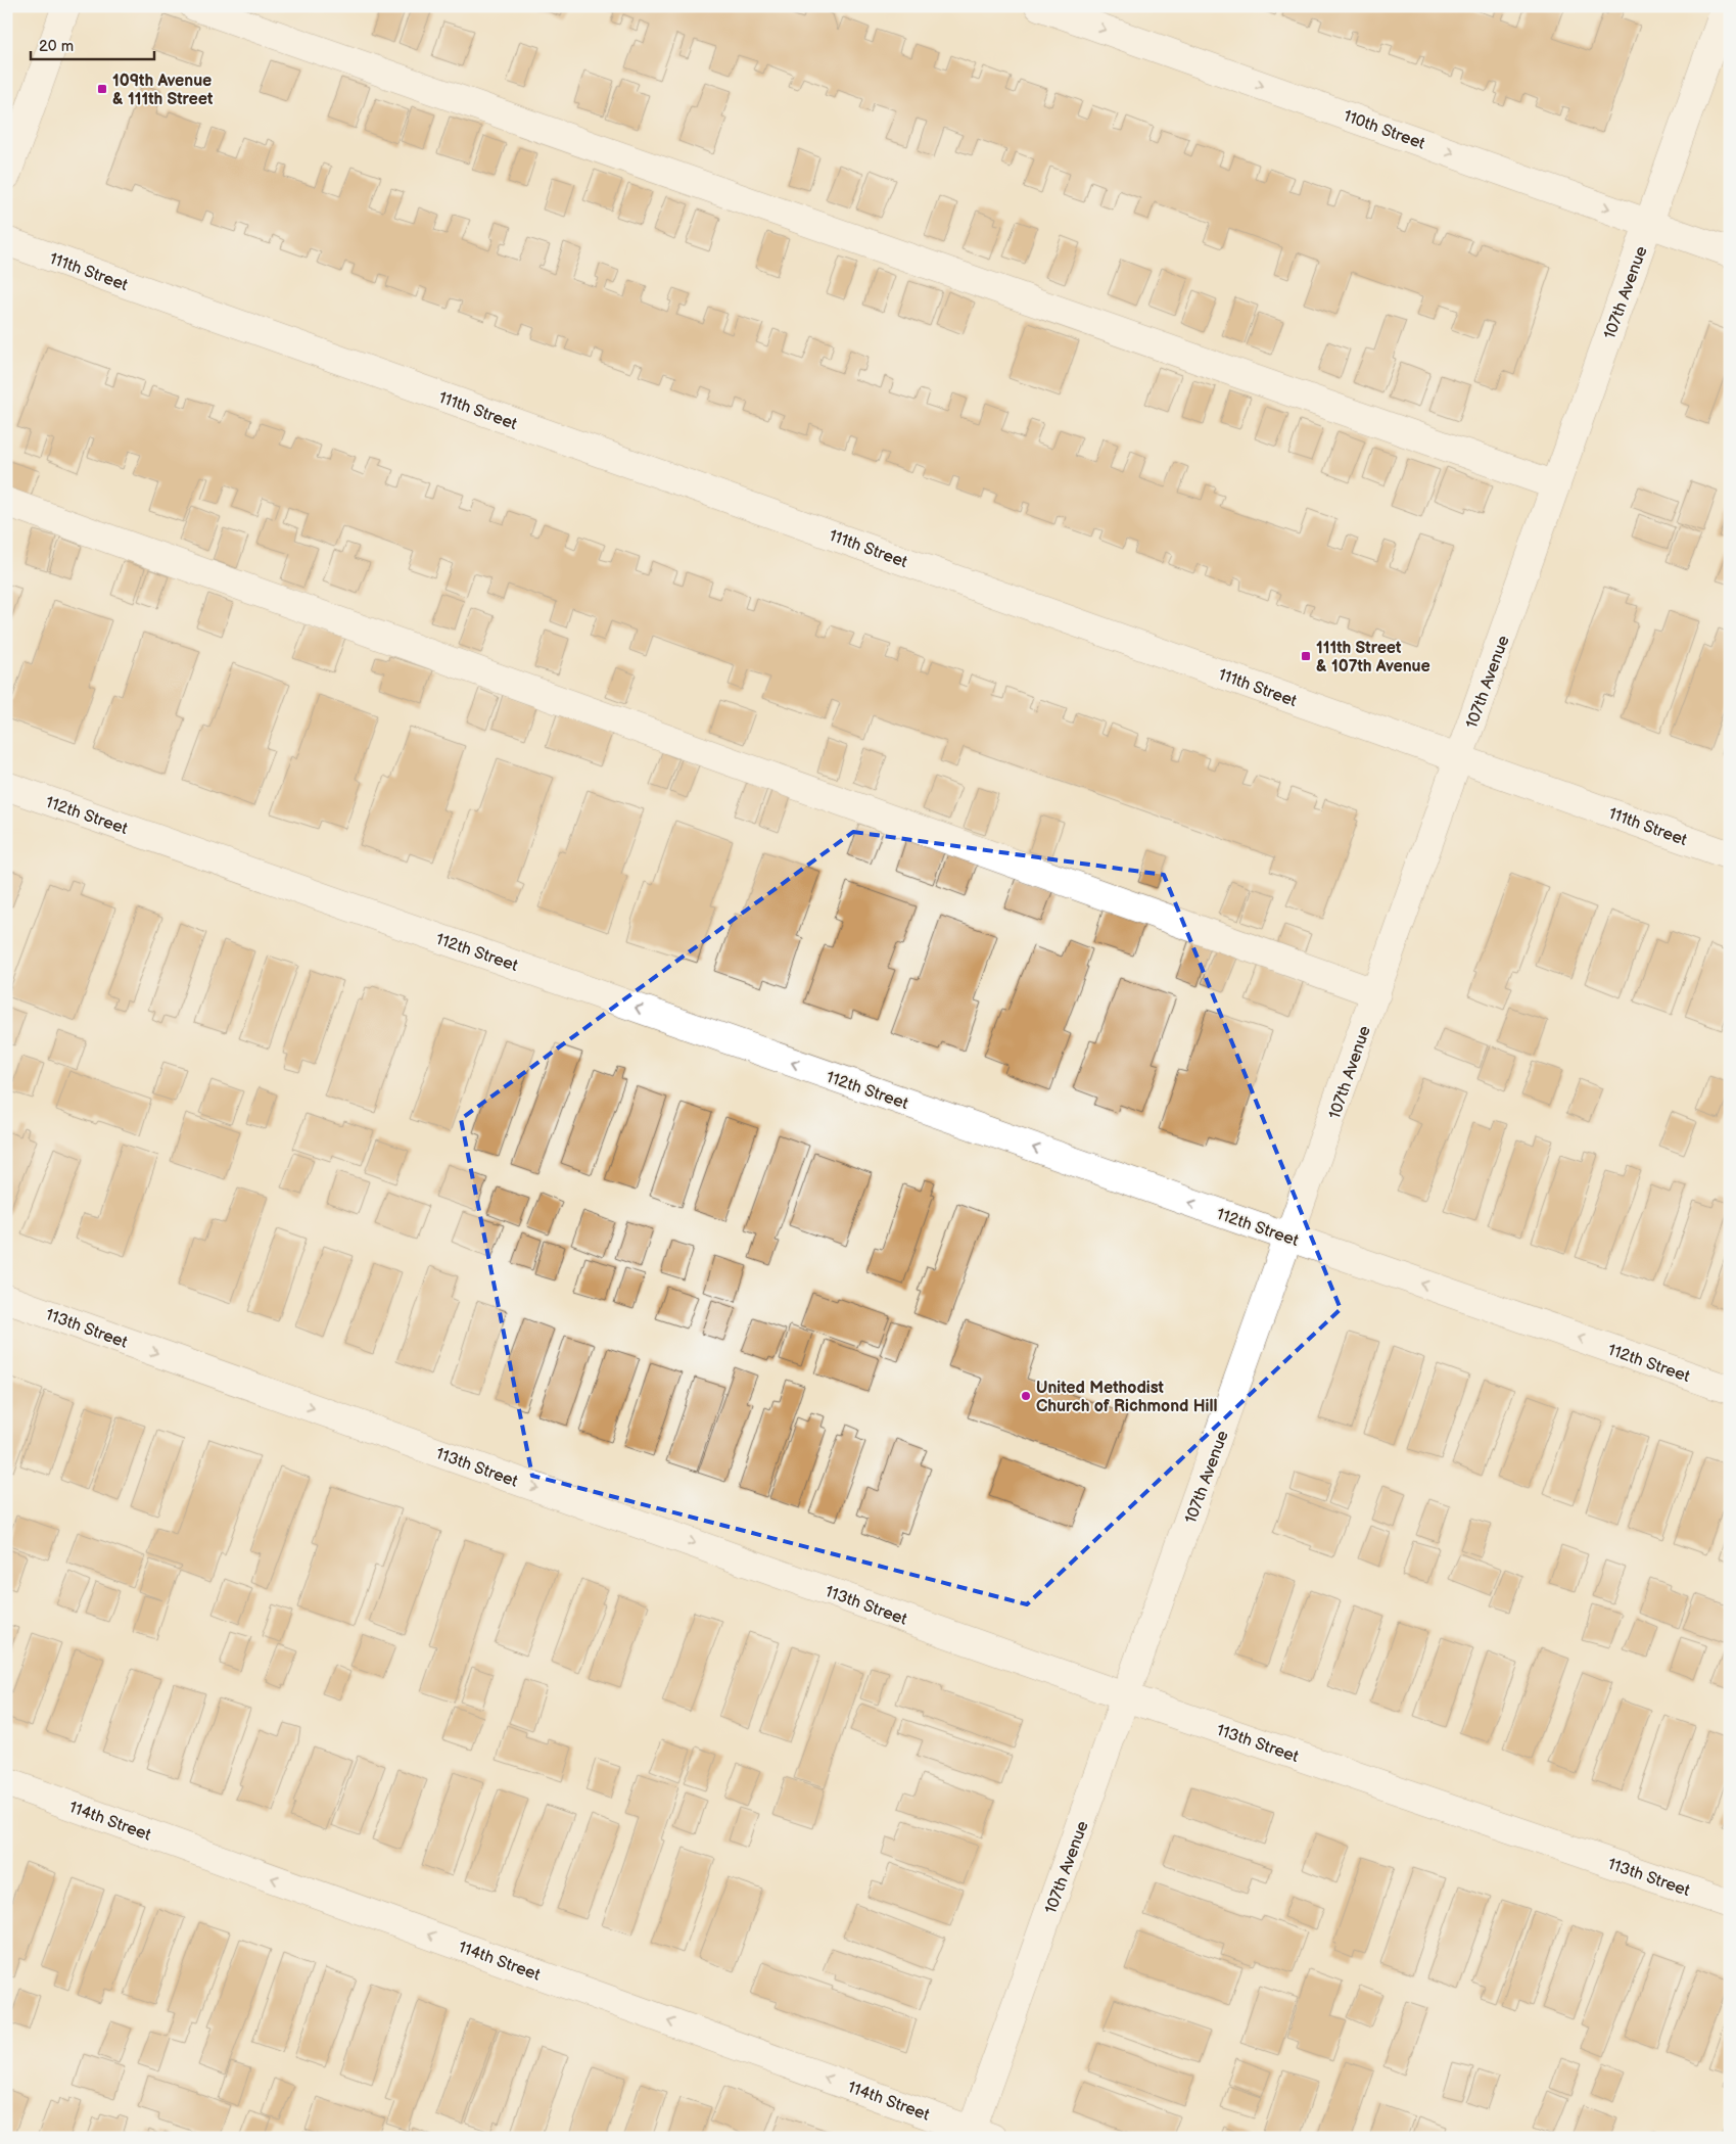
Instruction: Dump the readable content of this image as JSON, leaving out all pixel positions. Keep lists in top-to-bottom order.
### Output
{
  "streets": {
    "street": [
      "110th Street",
      "111th Street",
      "107th Avenue",
      "112th Street",
      "113th Street",
      "114th Street"
    ]
  },
  "crossings": [
    ["110th Street", "107th Avenue"],
    ["111th Street", "107th Avenue"],
    ["107th Avenue", "112th Street"],
    ["107th Avenue", "113th Street"],
    ["107th Avenue", "114th Street"]
  ],
  "one_way": [
    "110th Street",
    "112th Street",
    "113th Street",
    "114th Street"
  ],
  "places": {
    "transit": ["109th Avenue & 111th Street", "111th Street & 107th Avenue"],
    "other": ["United Methodist Church of Richmond Hill"]
  },
  "scale_bar": "20 m"
}
